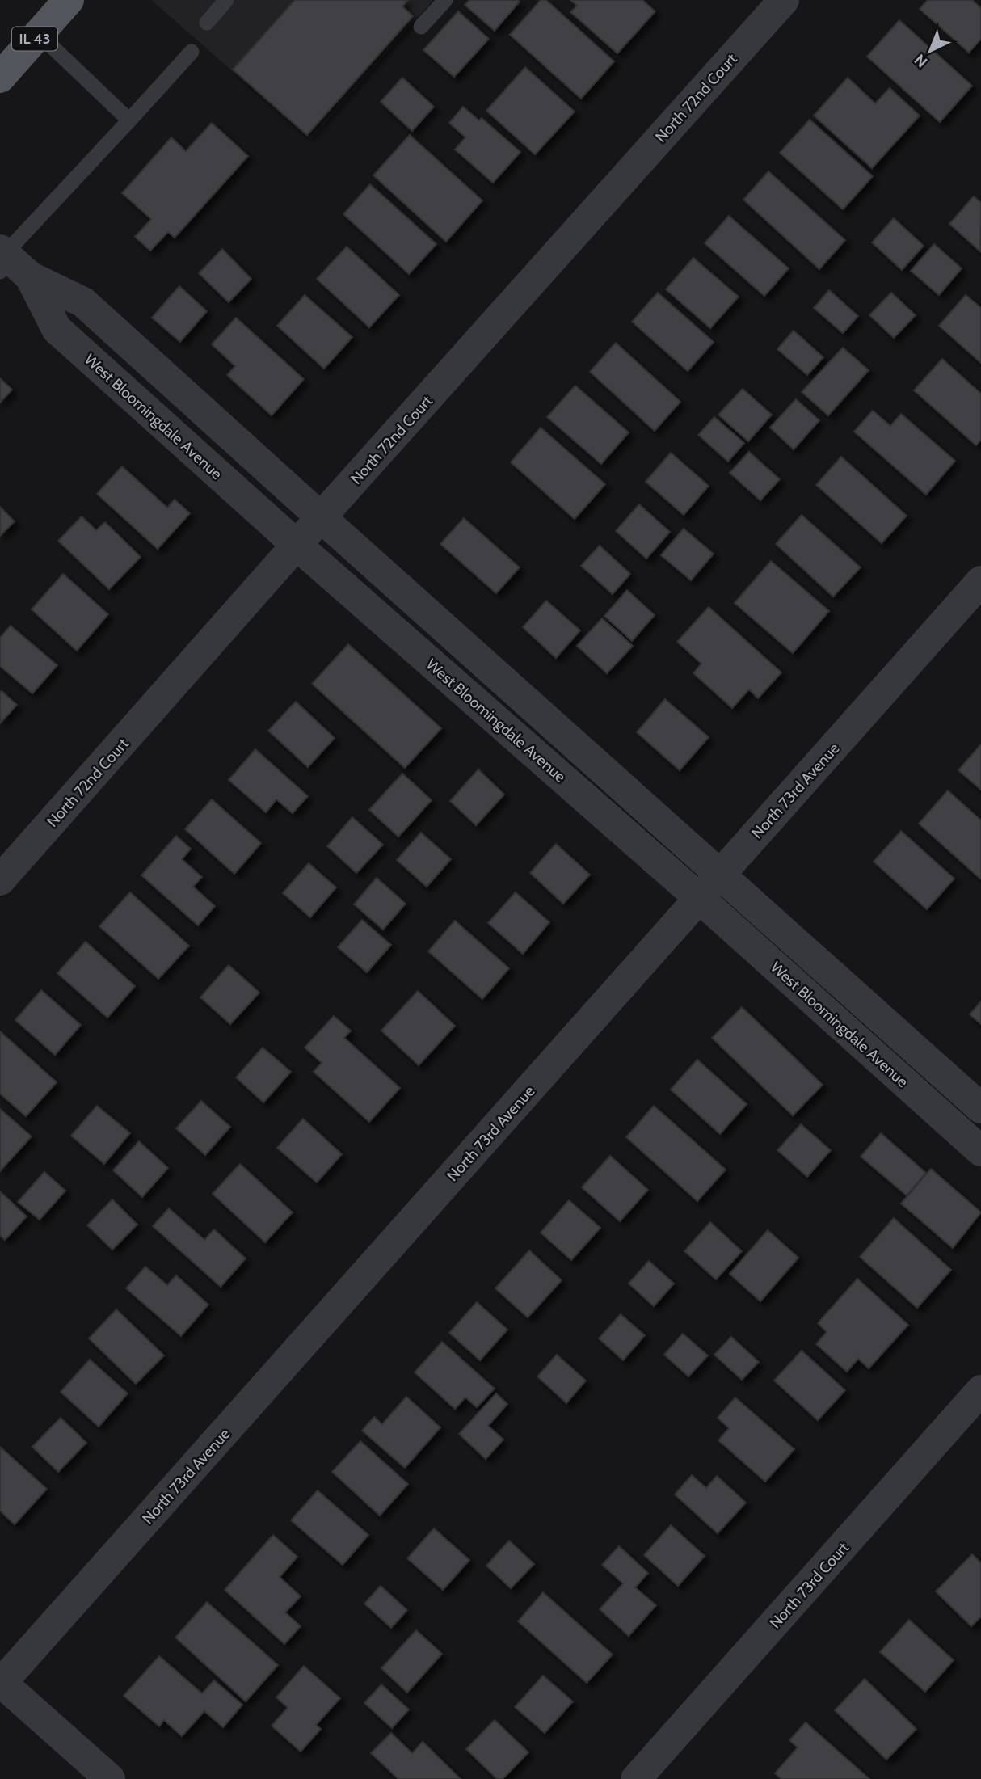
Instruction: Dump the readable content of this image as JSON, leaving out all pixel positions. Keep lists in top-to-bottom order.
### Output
{
  "streets": {
    "main road": ["IL 43"],
    "street": [
      "North 72nd Court",
      "West Bloomingdale Avenue",
      "North 73rd Avenue",
      "North 73rd Court"
    ]
  },
  "crossings": [
    ["North 72nd Court", "West Bloomingdale Avenue"],
    ["West Bloomingdale Avenue", "North 73rd Avenue"]
  ],
  "north": "bottom left"
}
